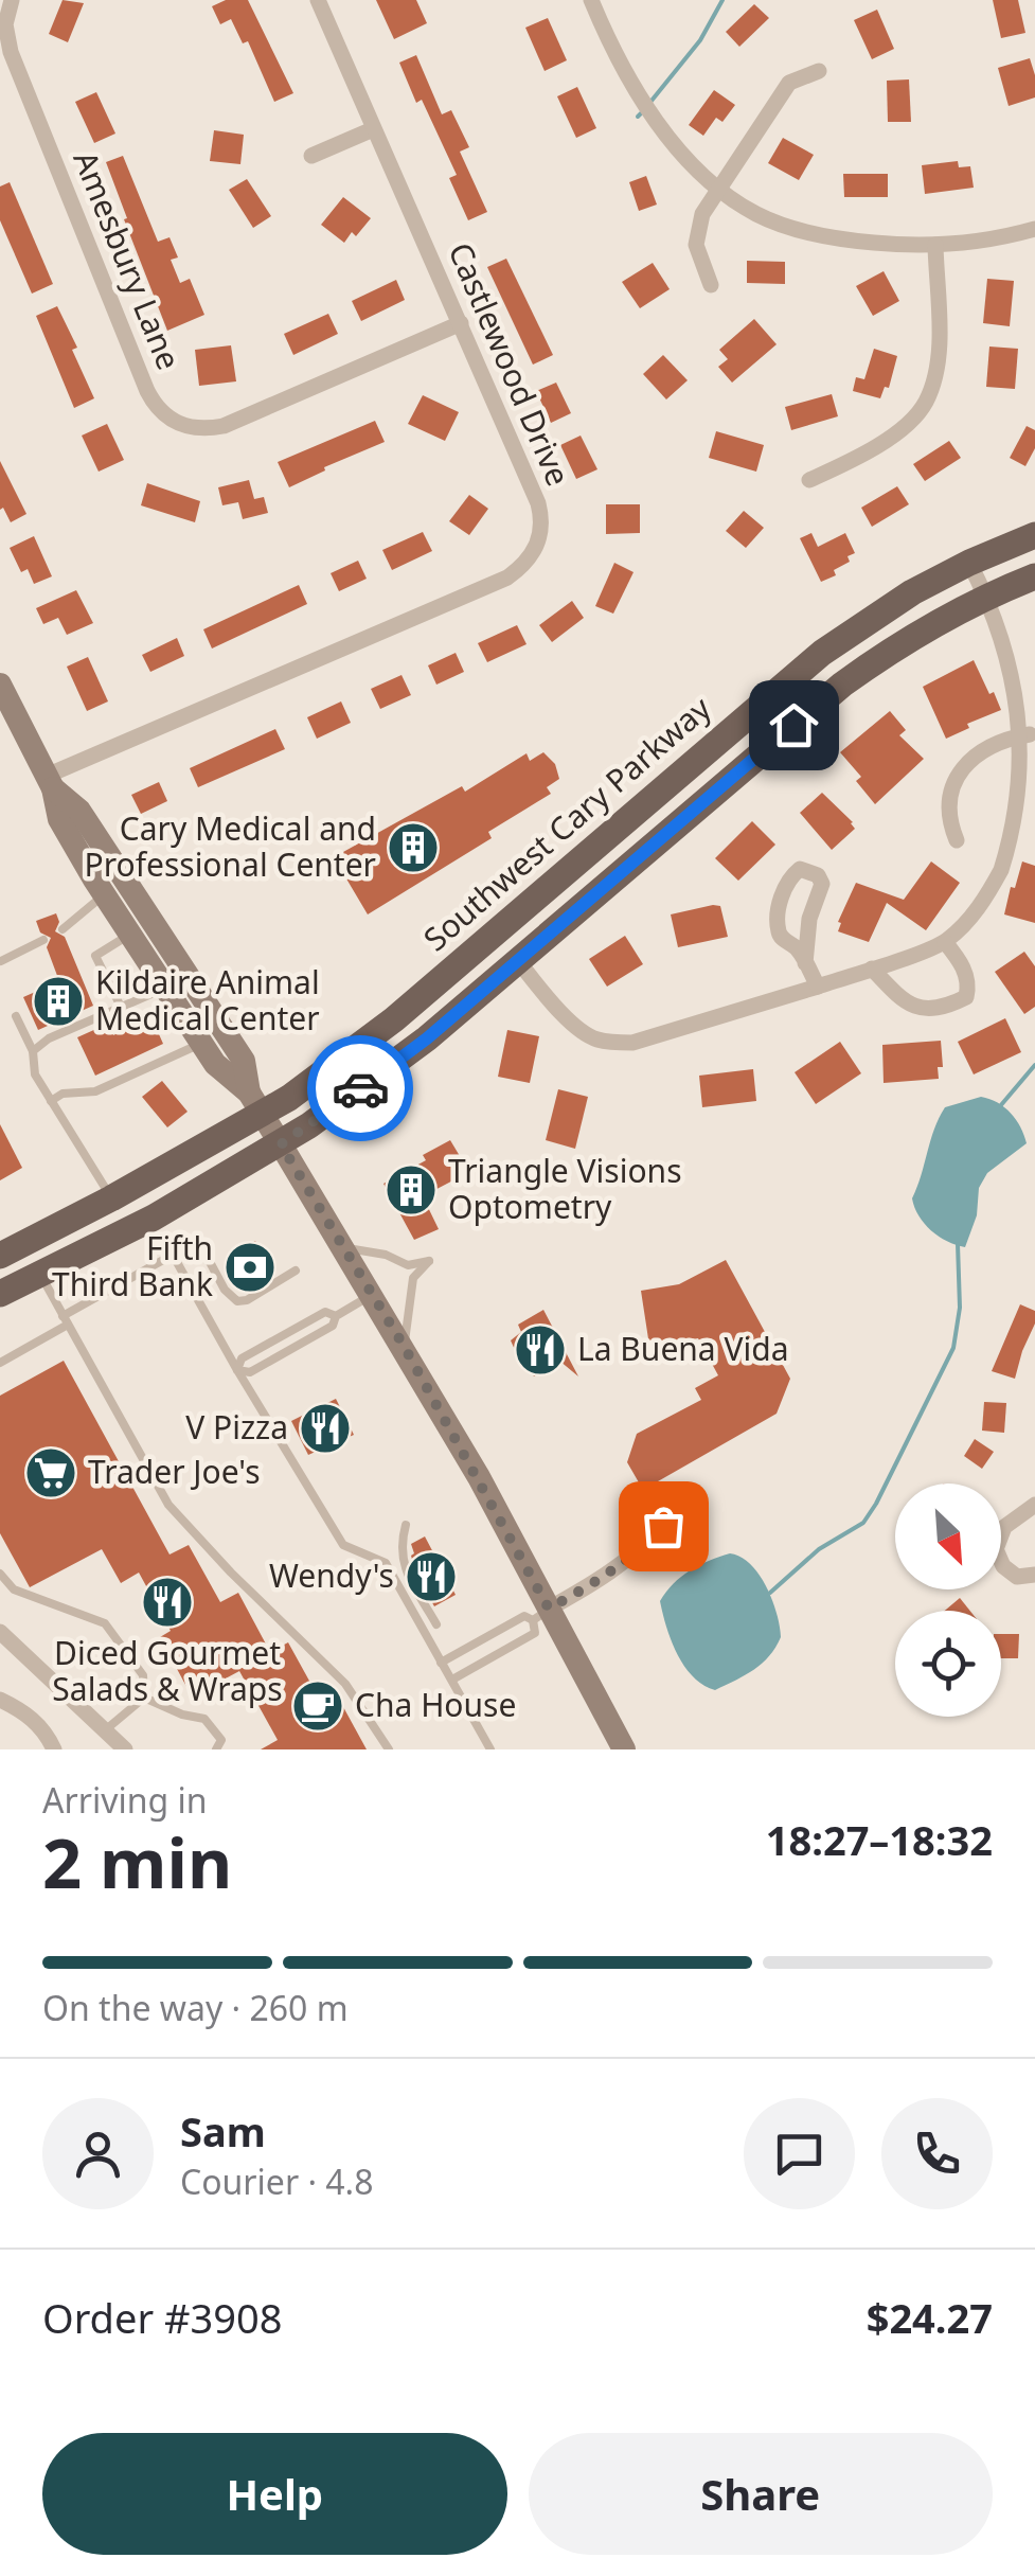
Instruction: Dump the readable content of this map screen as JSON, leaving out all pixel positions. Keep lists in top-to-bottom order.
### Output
{
  "streets": {
    "main road": ["Southwest Cary Parkway"],
    "street": ["Amesbury Lane", "Castlewood Drive"]
  },
  "crossings": [
    ["Amesbury Lane", "Castlewood Drive"]
  ],
  "places": {
    "building": ["Cary Medical and Professional Center", "Kildaire Animal Medical Center", "Triangle Visions Optometry"],
    "bank": ["Fifth Third Bank"],
    "restaurant": [
      "La Buena Vida",
      "V Pizza",
      "Wendy's",
      "Diced Gourmet Salads & Wraps"
    ],
    "supermarket": ["Trader Joe's"],
    "cafe": ["Cha House"]
  },
  "north": "bottom right",
  "page": {
    "heading": ["2 min", "Arriving in", "18:27–18:32"],
    "panel": [
      "Sam",
      "Courier · 4.8",
      "Order #3908",
      "$24.27"
    ],
    "bar": "On the way · 260 m",
    "buttons": ["Help", "Share"]
  }
}
